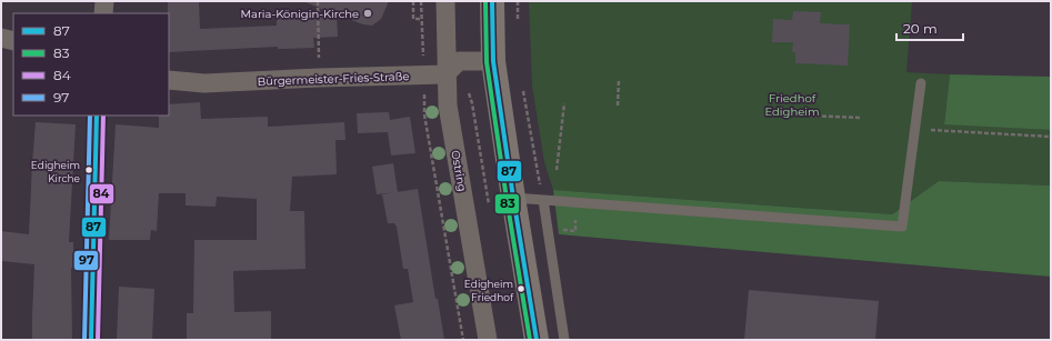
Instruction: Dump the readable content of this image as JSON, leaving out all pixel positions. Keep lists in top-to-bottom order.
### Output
{
  "streets": {
    "street": ["Bürgermeister-Fries-Straße", "Ostring"]
  },
  "crossings": [
    ["Bürgermeister-Fries-Straße", "Ostring"]
  ],
  "parks": ["Friedhof Edigheim"],
  "places": ["Maria-Königin-Kirche", "Edigheim Kirche", "Edigheim Friedhof"],
  "lines": [
    "transit line 87",
    "transit line 83",
    "transit line 84",
    "transit line 97"
  ],
  "legend": [
    "87",
    "83",
    "84",
    "97"
  ],
  "scale_bar": "20 m"
}
